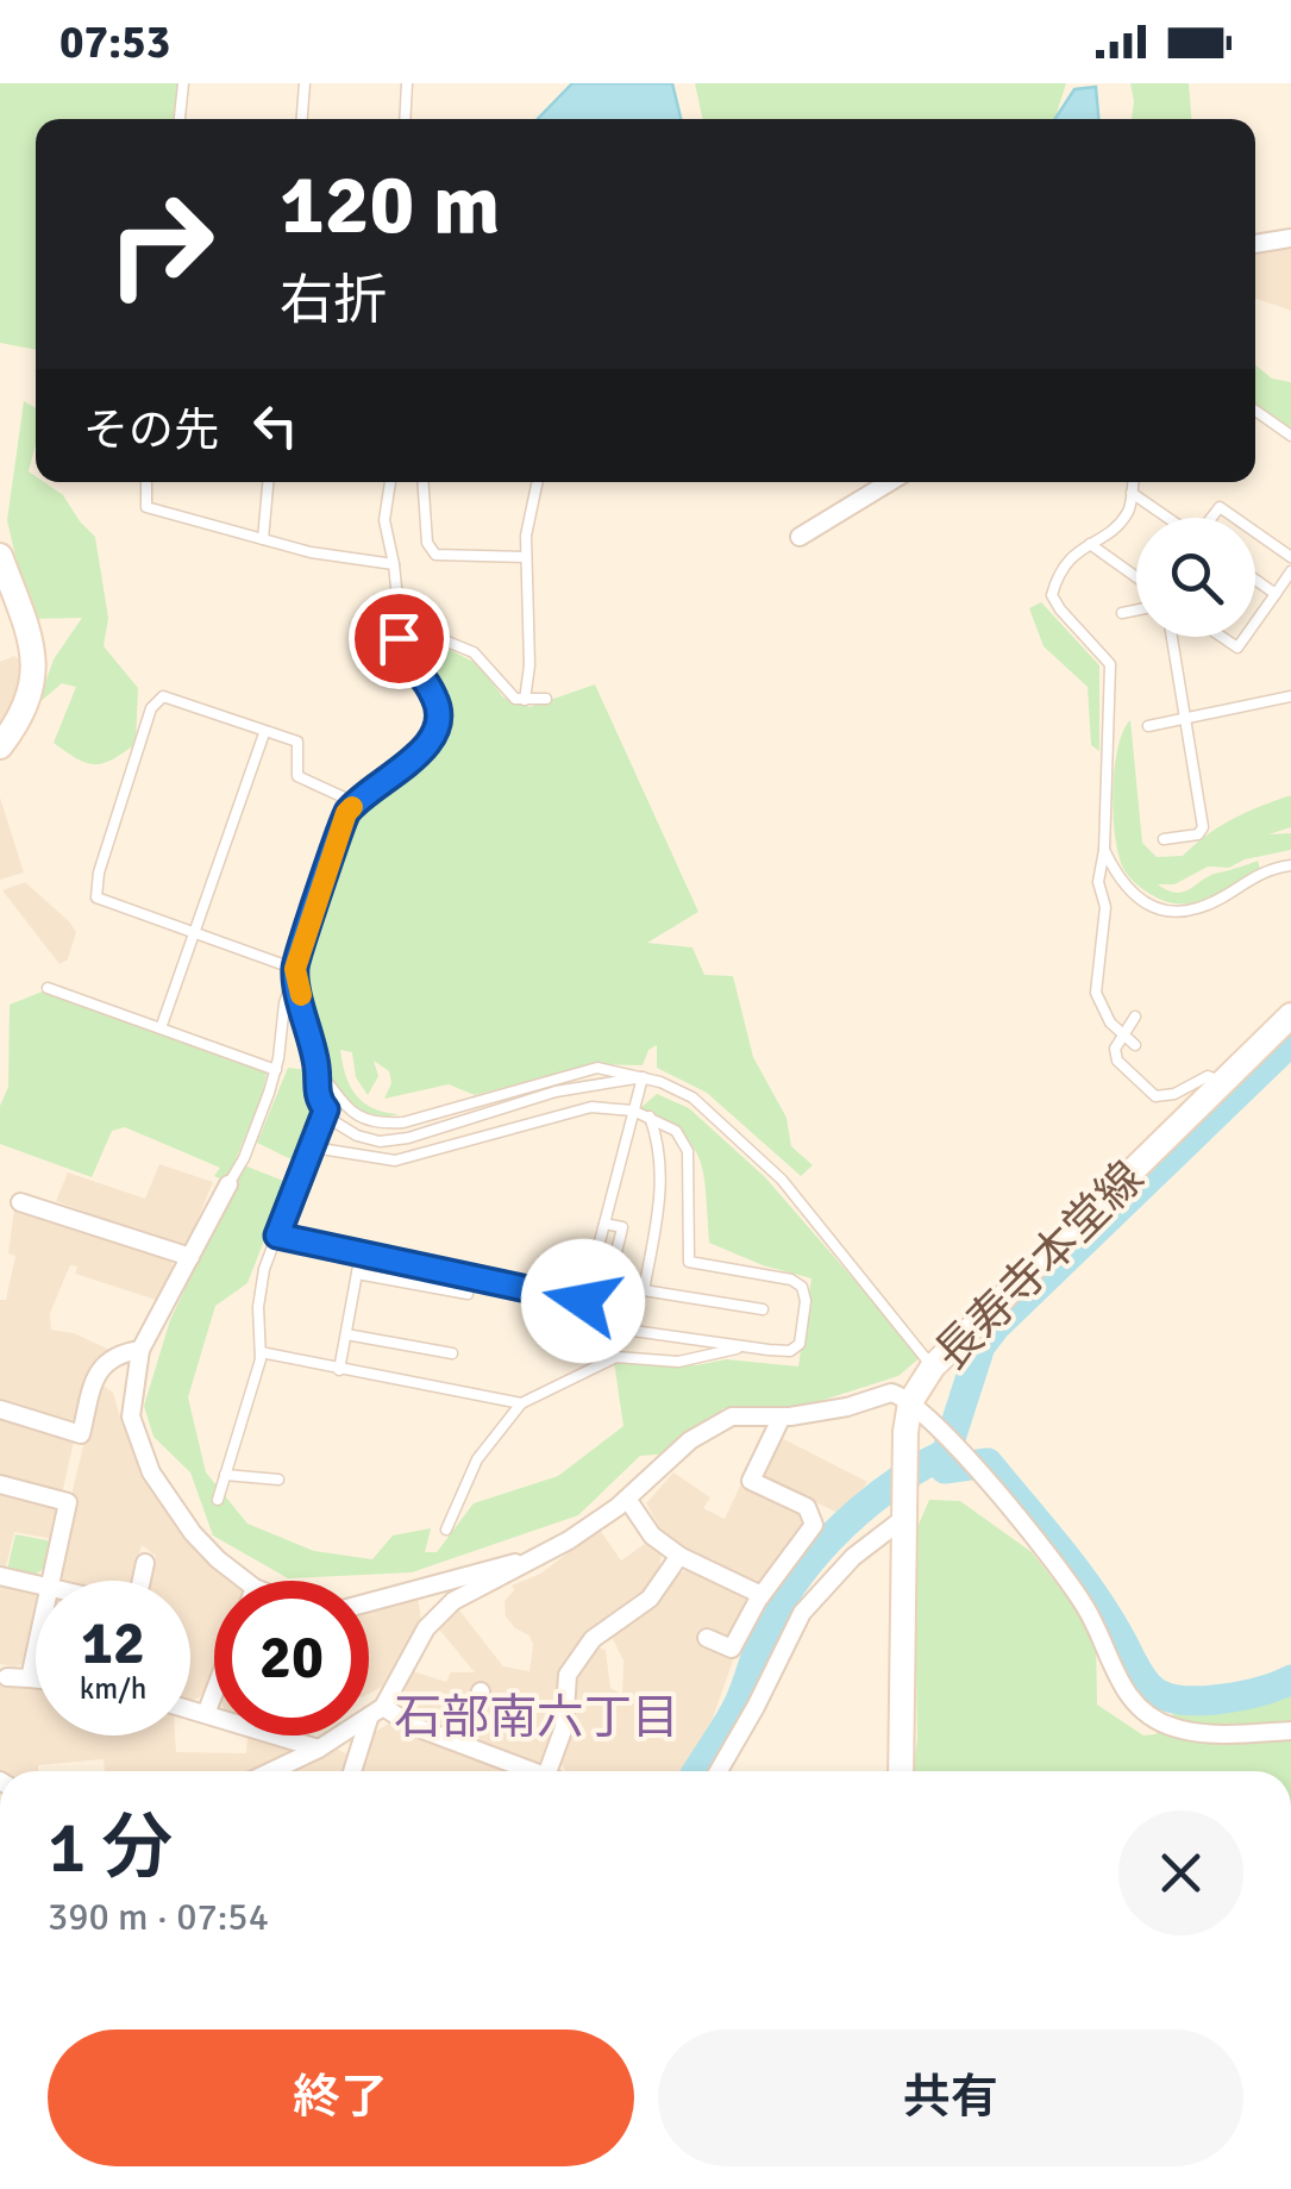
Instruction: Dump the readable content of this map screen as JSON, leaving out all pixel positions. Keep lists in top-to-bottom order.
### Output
{
  "streets": {
    "main road": ["長寿寺本堂線"]
  },
  "districts": ["石部南六丁目"],
  "page": {
    "status": "07:53",
    "turn": ["120 m", "右折"],
    "then": "その先",
    "speed": "12 km/h",
    "limit": "20",
    "heading": ["1 分", "390 m · 07:54"],
    "buttons": ["終了", "共有"]
  }
}
